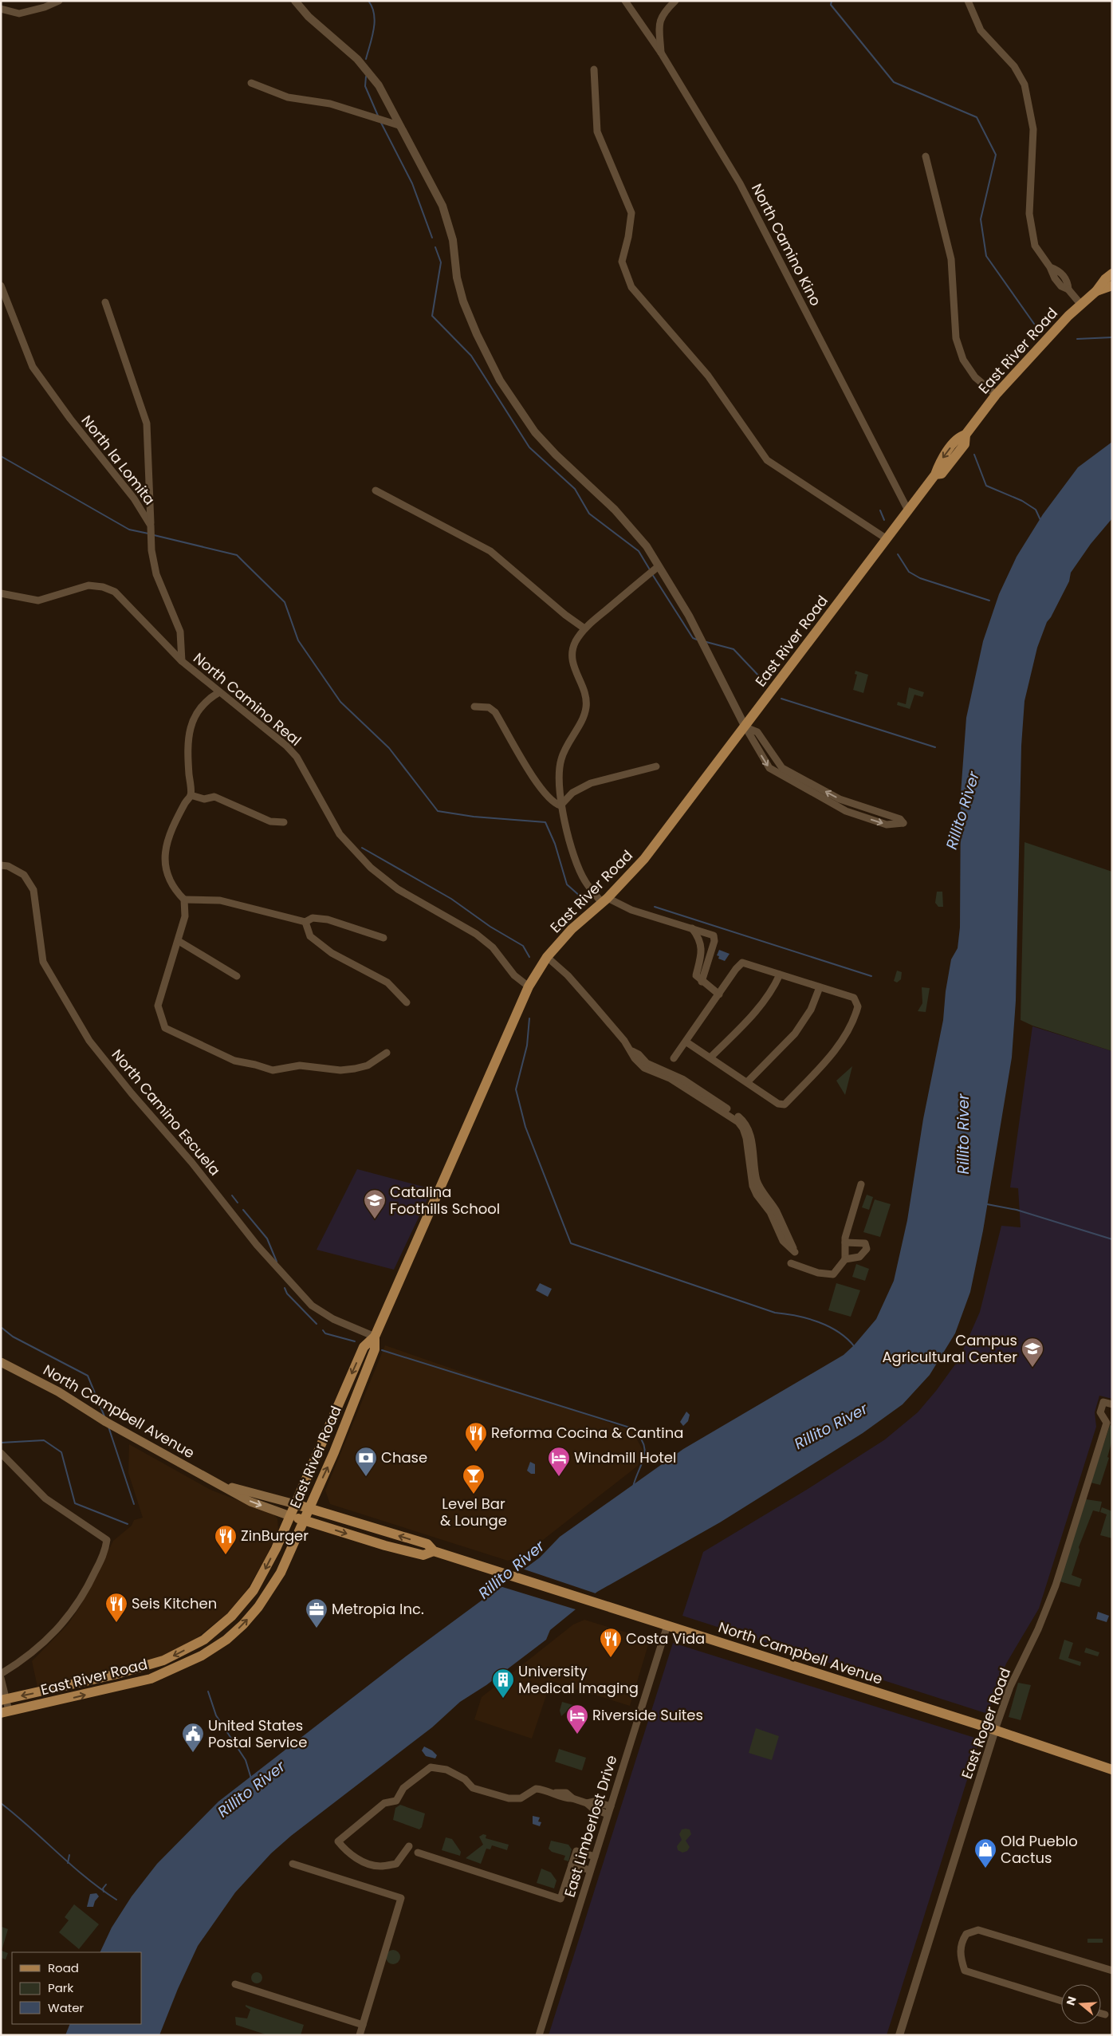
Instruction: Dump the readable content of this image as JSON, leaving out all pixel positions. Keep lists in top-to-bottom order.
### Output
{
  "streets": {
    "main road": ["East River Road", "North Campbell Avenue"],
    "street": [
      "North Camino Kino",
      "North la Lomita",
      "North Camino Real",
      "North Camino Escuela",
      "East Roger Road",
      "East Limberlost Drive"
    ]
  },
  "crossings": [
    ["North Camino Kino", "East River Road"],
    ["East River Road", "North Camino Real"],
    ["East River Road", "North Camino Escuela"],
    ["East River Road", "North Campbell Avenue"],
    ["North la Lomita", "North Camino Real"],
    ["North Campbell Avenue", "East Roger Road"],
    ["North Campbell Avenue", "East Limberlost Drive"]
  ],
  "water": ["Rillito River"],
  "places": {
    "school or university": ["Catalina Foothills School", "Campus Agricultural Center"],
    "restaurant": [
      "Reforma Cocina & Cantina",
      "ZinBurger",
      "Seis Kitchen",
      "Costa Vida"
    ],
    "bank": ["Chase"],
    "hotel": ["Windmill Hotel", "Riverside Suites"],
    "bar": ["Level Bar & Lounge"],
    "office": ["Metropia Inc."],
    "building": ["University Medical Imaging"],
    "public building": ["United States Postal Service"],
    "shop": ["Old Pueblo Cactus"]
  },
  "legend": ["Road", "Park", "Water"],
  "north": "left"
}
